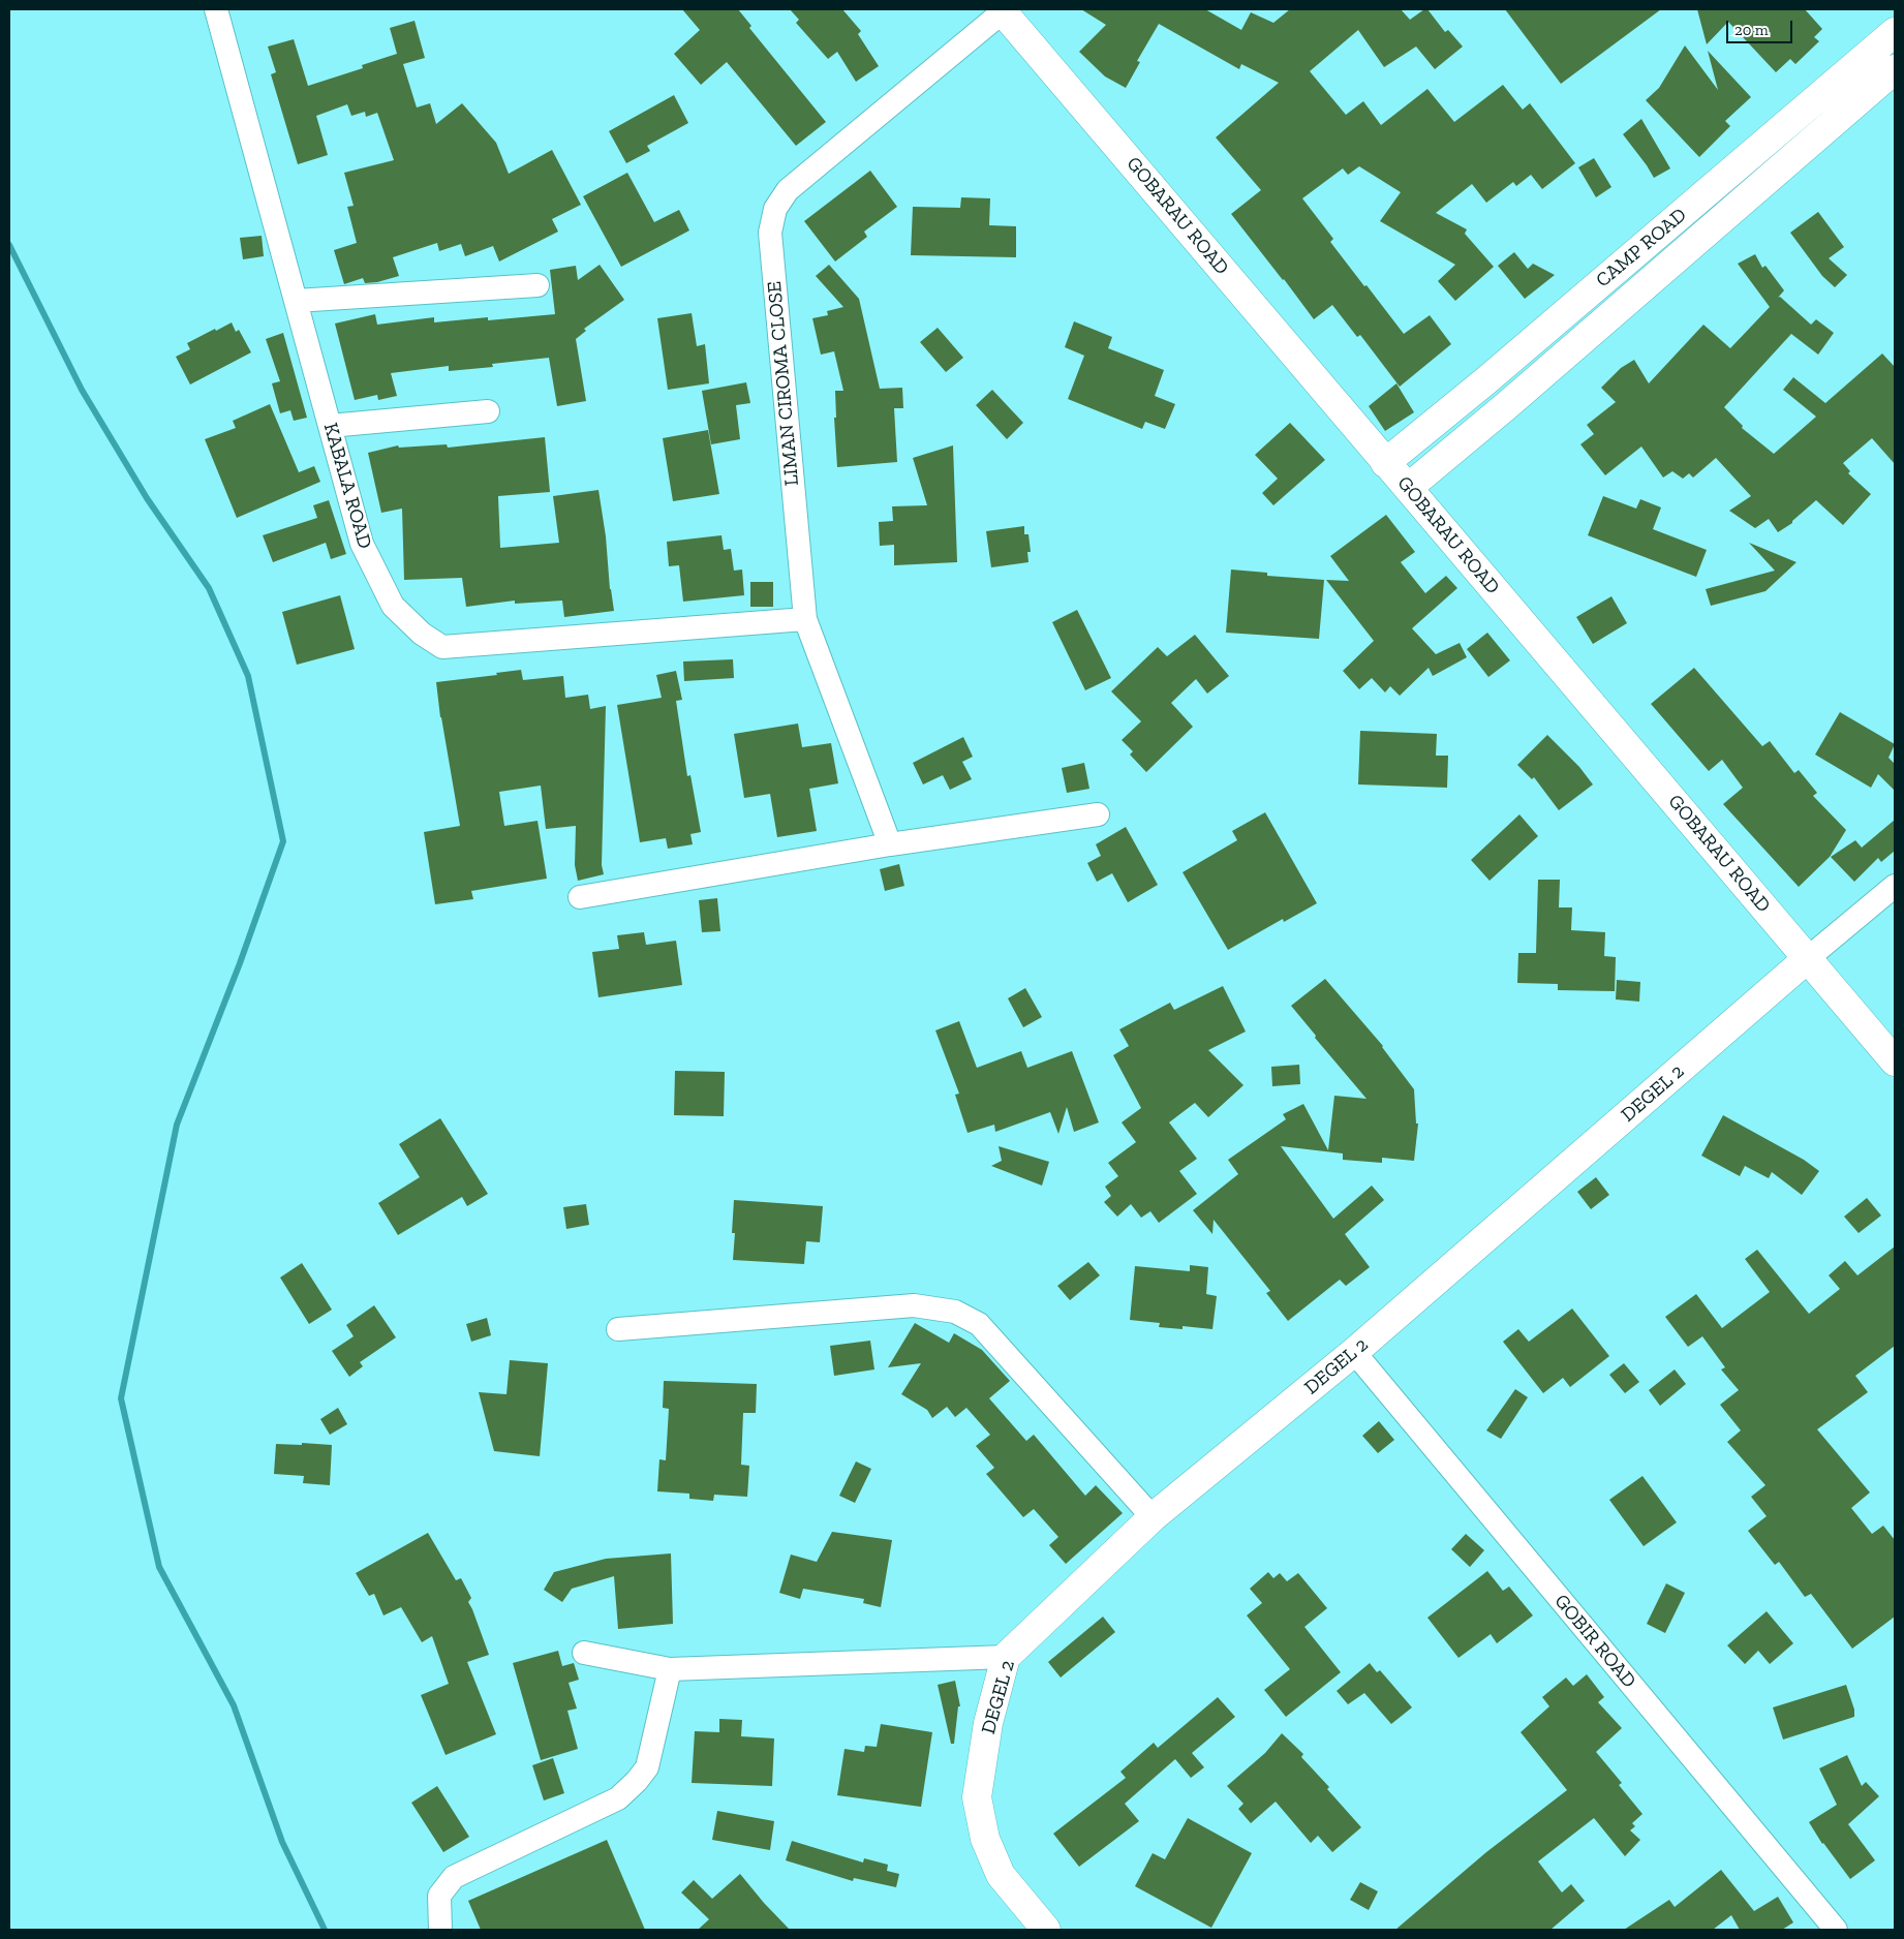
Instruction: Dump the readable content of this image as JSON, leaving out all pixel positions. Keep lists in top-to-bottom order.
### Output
{
  "streets": {
    "street": [
      "GOBARAU ROAD",
      "CAMP ROAD",
      "LIMAN CIROMA CLOSE",
      "KABALA ROAD",
      "DEGEL 2",
      "GOBIR ROAD"
    ]
  },
  "crossings": [
    ["GOBARAU ROAD", "CAMP ROAD"],
    ["GOBARAU ROAD", "LIMAN CIROMA CLOSE"],
    ["GOBARAU ROAD", "DEGEL 2"],
    ["LIMAN CIROMA CLOSE", "KABALA ROAD"],
    ["DEGEL 2", "GOBIR ROAD"]
  ],
  "scale_bar": "20 m"
}
